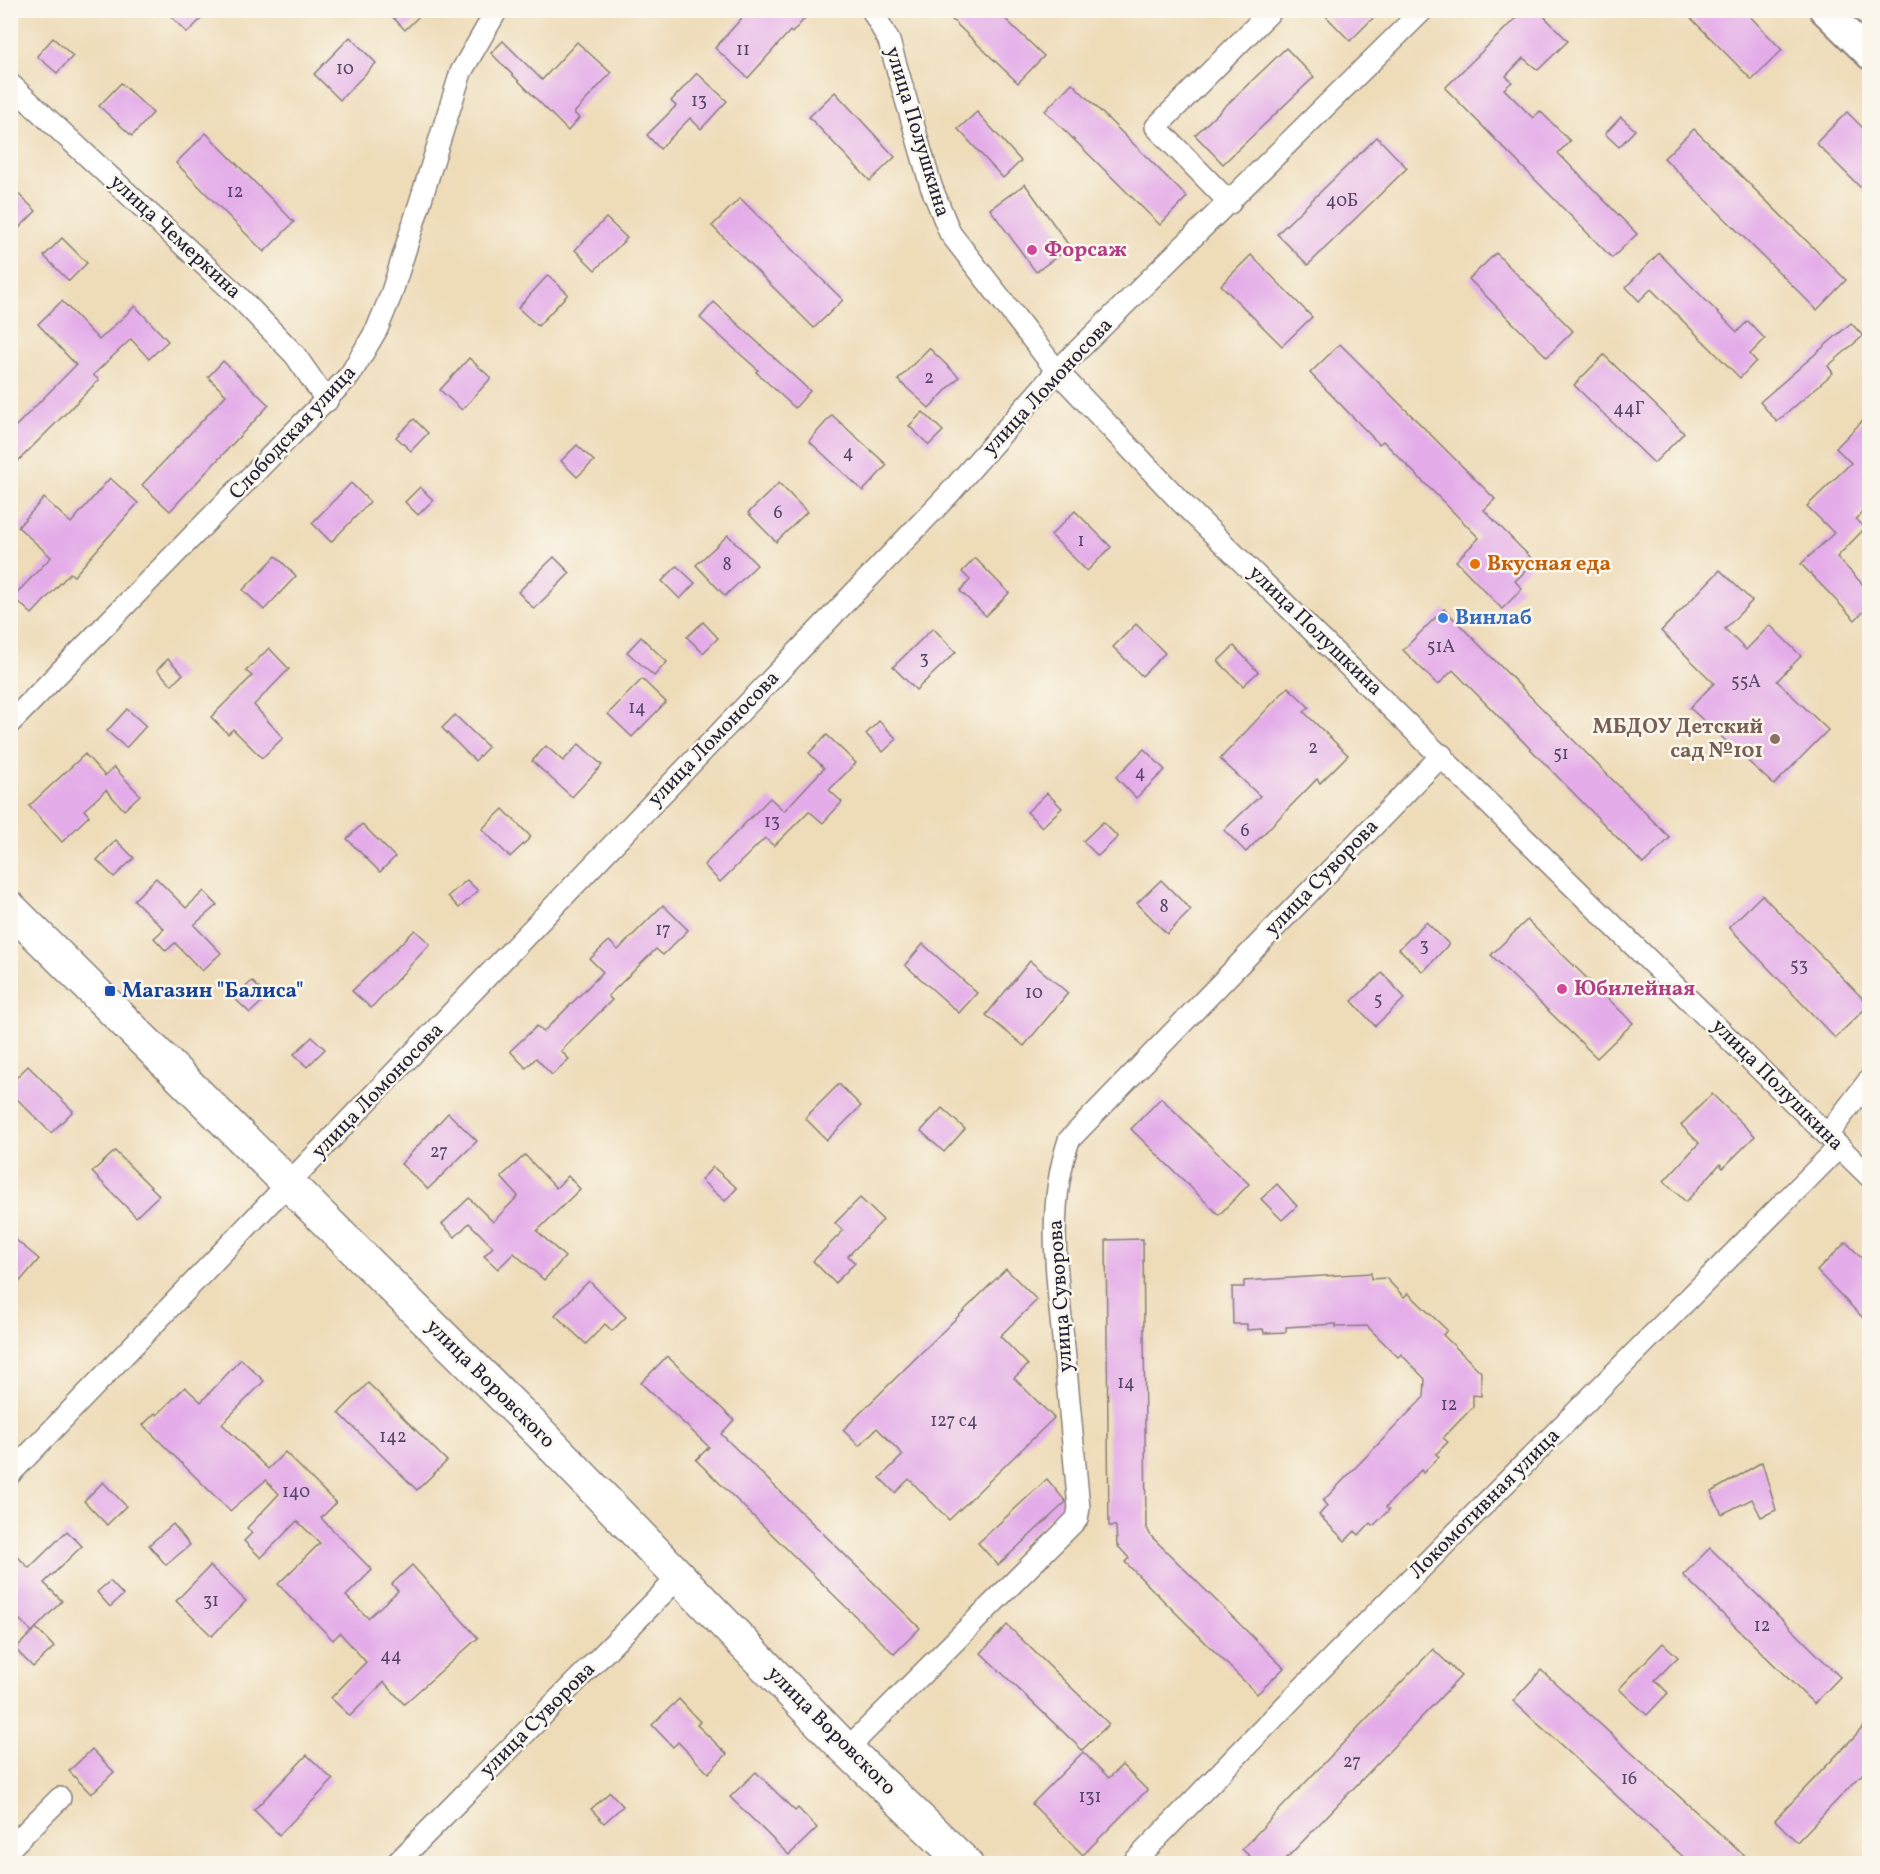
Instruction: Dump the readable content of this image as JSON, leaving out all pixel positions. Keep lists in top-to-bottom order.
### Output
{
  "streets": {
    "main road": ["улица Воровского"],
    "street": [
      "улица Полушкина",
      "улица Чемеркина",
      "улица Ломоносова",
      "Слободская улица",
      "улица Суворова",
      "Локомотивная улица"
    ]
  },
  "crossings": [
    ["улица Полушкина", "улица Ломоносова"],
    ["улица Полушкина", "улица Суворова"],
    ["улица Полушкина", "Локомотивная улица"],
    ["улица Чемеркина", "Слободская улица"],
    ["улица Ломоносова", "улица Воровского"],
    ["улица Суворова", "улица Воровского"]
  ],
  "places": {
    "other": [
      "Форсаж",
      "Вкусная еда",
      "Винлаб",
      "МБДОУ Детский сад №101",
      "Юбилейная"
    ],
    "transit": ["Магазин \"Балиса\""]
  },
  "house_numbers": [
    "11",
    "10",
    "13",
    "12",
    "40Б",
    "2",
    "44Г",
    "4",
    "6",
    "1",
    "8",
    "51А",
    "3",
    "55А",
    "14",
    "2",
    "51",
    "4",
    "13",
    "6",
    "8",
    "17",
    "3",
    "53",
    "10",
    "5",
    "27",
    "14",
    "12",
    "127 с4",
    "142",
    "140",
    "31",
    "12",
    "44",
    "27",
    "16",
    "131"
  ]
}
